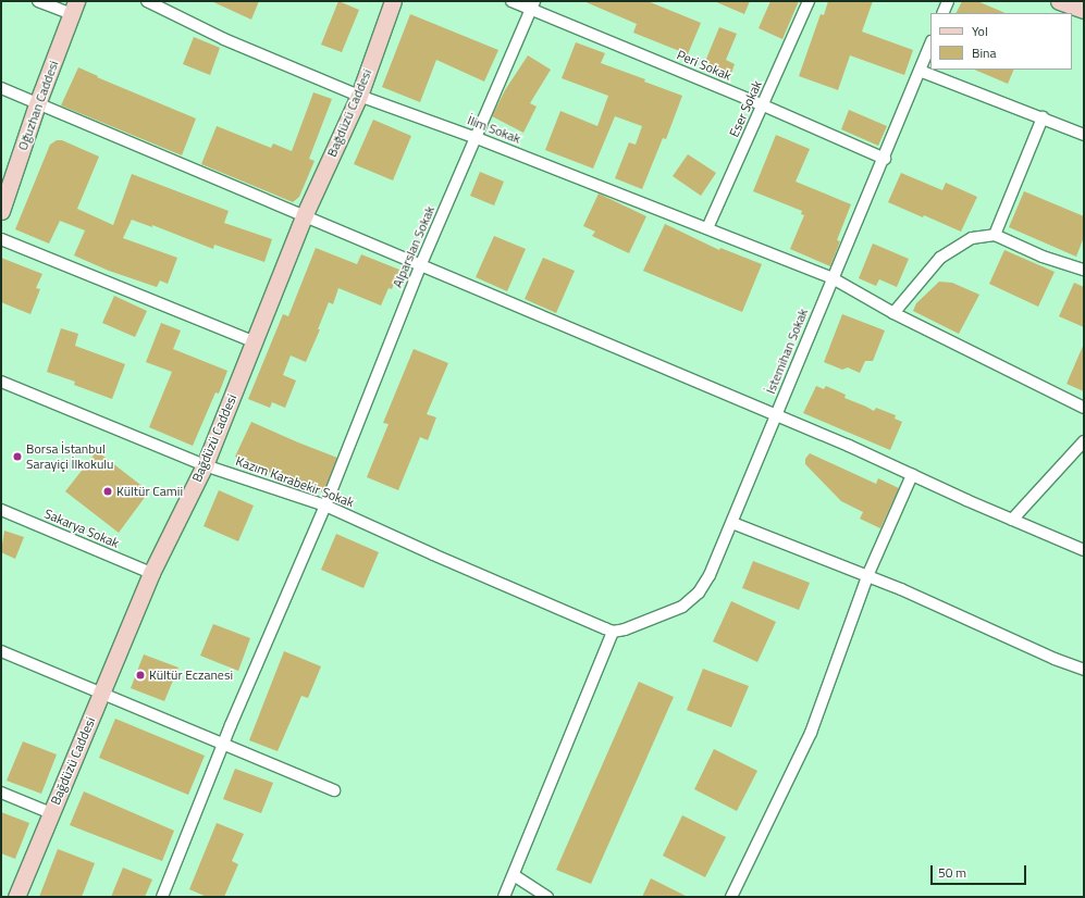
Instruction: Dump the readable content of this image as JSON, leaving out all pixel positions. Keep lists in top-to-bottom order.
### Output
{
  "streets": {
    "street": [
      "Peri Sokak",
      "Oğuzhan Caddesi",
      "Eser Sokak",
      "Bağdüzü Caddesi",
      "İlim Sokak",
      "Alparslan Sokak",
      "İstemihan Sokak",
      "Kazım Karabekir Sokak",
      "Sakarya Sokak"
    ]
  },
  "crossings": [
    ["Peri Sokak", "Eser Sokak"],
    ["Peri Sokak", "Alparslan Sokak"],
    ["Peri Sokak", "İstemihan Sokak"],
    ["Eser Sokak", "İlim Sokak"],
    ["Bağdüzü Caddesi", "İlim Sokak"],
    ["Bağdüzü Caddesi", "Kazım Karabekir Sokak"],
    ["Bağdüzü Caddesi", "Sakarya Sokak"],
    ["İlim Sokak", "Alparslan Sokak"],
    ["İlim Sokak", "İstemihan Sokak"],
    ["Alparslan Sokak", "Kazım Karabekir Sokak"],
    ["İstemihan Sokak", "Kazım Karabekir Sokak"]
  ],
  "places": ["Borsa İstanbul Sarayiçi İlkokulu", "Kültür Camii", "Kültür Eczanesi"],
  "legend": ["Yol", "Bina"],
  "scale_bar": "50 m"
}
